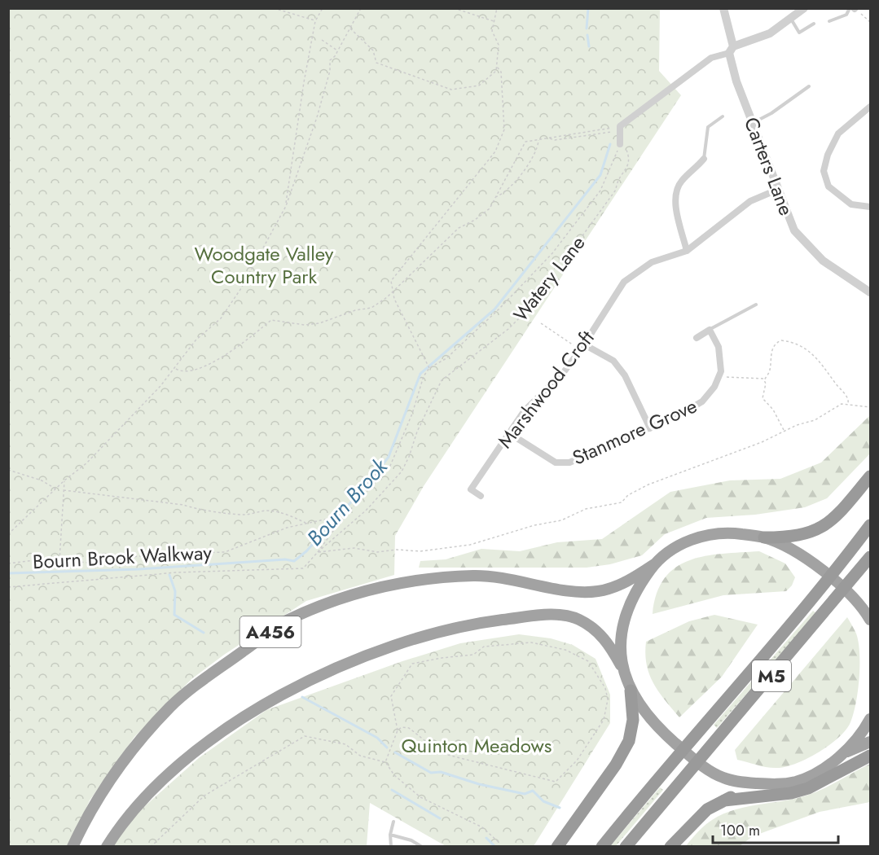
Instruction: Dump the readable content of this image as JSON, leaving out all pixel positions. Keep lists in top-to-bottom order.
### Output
{
  "streets": {
    "highway": ["A456", "M5"],
    "street": ["Carters Lane", "Marshwood Croft", "Stanmore Grove"],
    "path": ["Watery Lane", "Bourn Brook Walkway"]
  },
  "crossings": [
    ["Carters Lane", "Marshwood Croft"],
    ["Marshwood Croft", "Stanmore Grove"]
  ],
  "water": ["Bourn Brook"],
  "parks": ["Woodgate Valley Country Park", "Quinton Meadows"],
  "scale_bar": "100 m"
}
